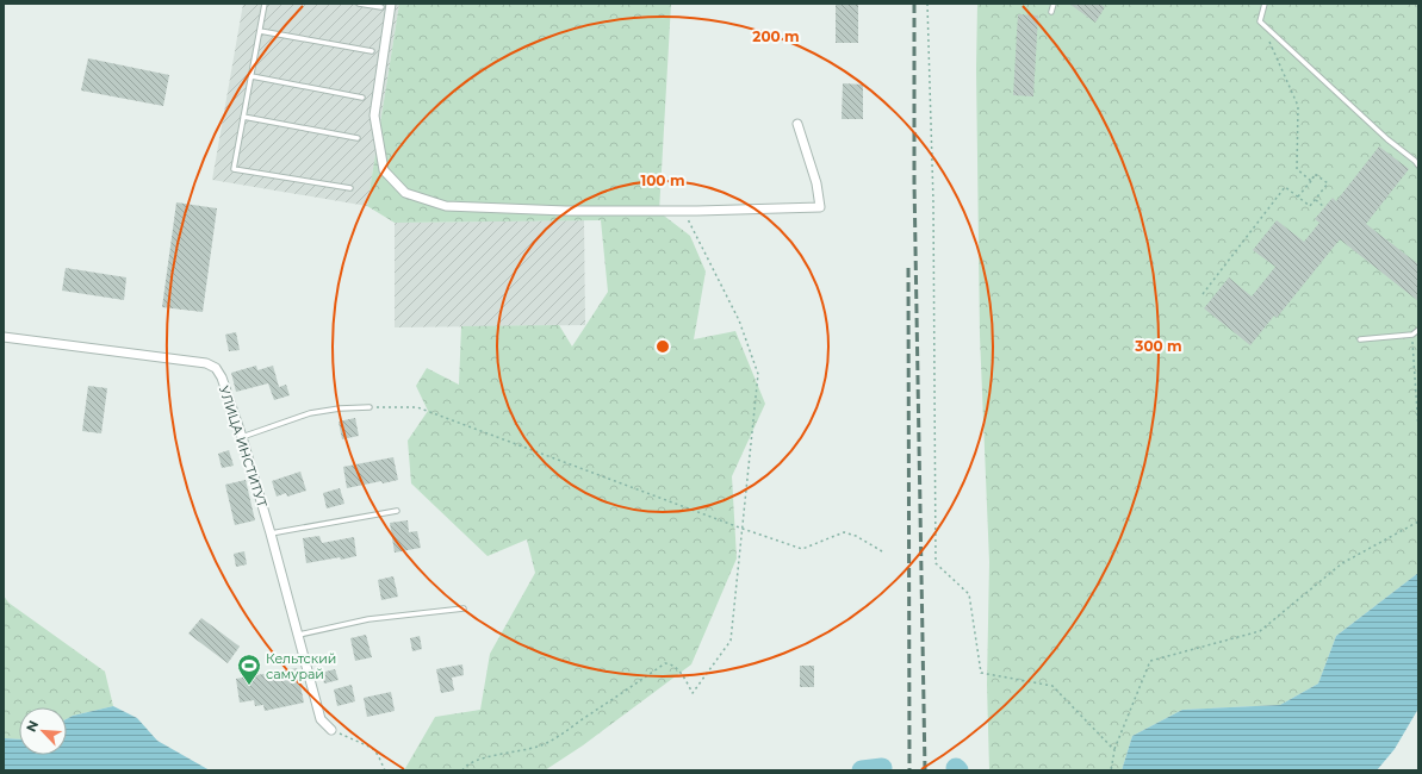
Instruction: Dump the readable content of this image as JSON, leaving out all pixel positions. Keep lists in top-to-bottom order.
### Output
{
  "streets": {
    "street": ["УЛИЦА ИНСТИТУТ"]
  },
  "places": {
    "sports": ["Кельтский самурай"]
  },
  "north": "top left",
  "rings": ["200 m", "100 m", "300 m"]
}
